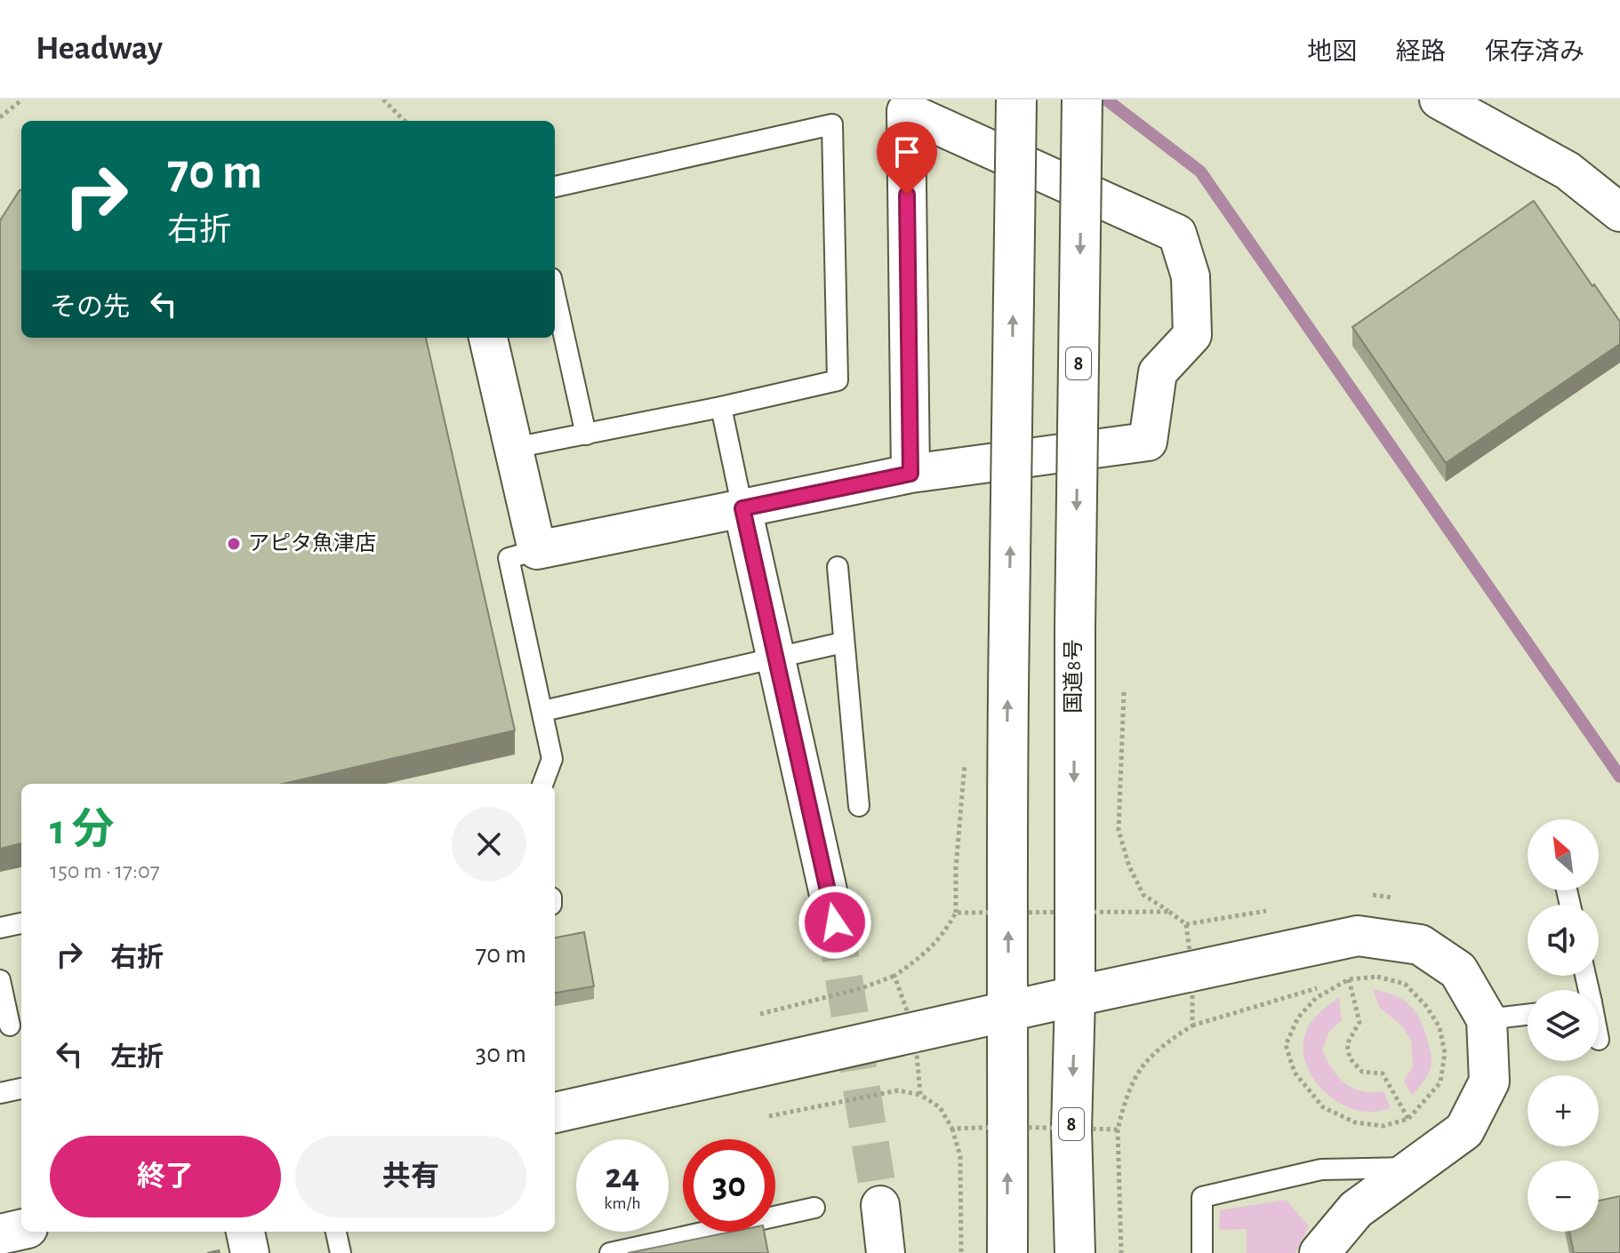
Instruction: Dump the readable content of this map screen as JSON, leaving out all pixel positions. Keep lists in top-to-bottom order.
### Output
{
  "streets": {
    "main road": ["8", "国道8号"]
  },
  "places": ["アピタ魚津店"],
  "north": "top left",
  "page": {
    "header": "Headway",
    "nav": ["地図", "経路", "保存済み"],
    "turn": ["70 m", "右折"],
    "then": "その先",
    "heading": ["1 分", "150 m · 17:07"],
    "map_buttons": ["+", "−"],
    "list": [
      {
        "name": "右折",
        "value": "70 m"
      },
      {
        "name": "左折",
        "value": "30 m"
      }
    ],
    "buttons": ["終了", "共有"],
    "speed": "24 km/h",
    "limit": "30"
  }
}
